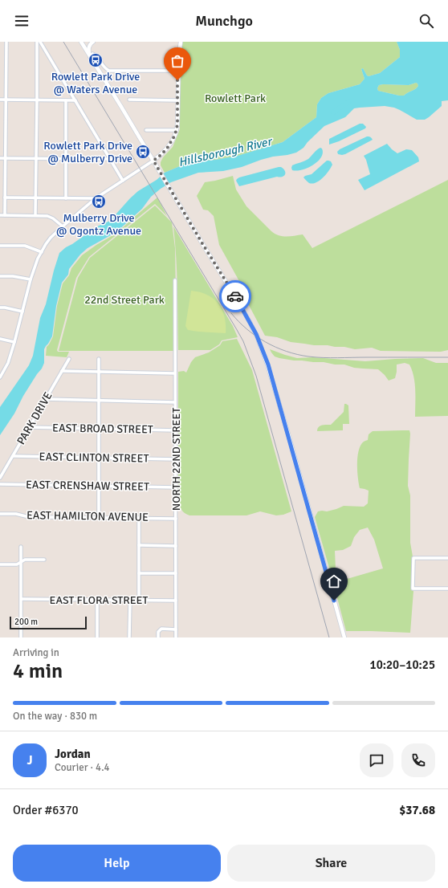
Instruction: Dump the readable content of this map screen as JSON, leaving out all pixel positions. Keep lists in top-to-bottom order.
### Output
{
  "streets": {
    "street": [
      "PARK DRIVE",
      "EAST BROAD STREET",
      "EAST CLINTON STREET",
      "NORTH 22ND STREET",
      "EAST CRENSHAW STREET",
      "EAST HAMILTON AVENUE",
      "EAST FLORA STREET"
    ]
  },
  "crossings": [
    ["PARK DRIVE", "EAST BROAD STREET"],
    ["PARK DRIVE", "EAST CLINTON STREET"],
    ["EAST BROAD STREET", "NORTH 22ND STREET"],
    ["EAST CLINTON STREET", "NORTH 22ND STREET"],
    ["NORTH 22ND STREET", "EAST CRENSHAW STREET"],
    ["NORTH 22ND STREET", "EAST HAMILTON AVENUE"],
    ["NORTH 22ND STREET", "EAST FLORA STREET"]
  ],
  "water": ["Hillsborough River"],
  "parks": ["Rowlett Park", "22nd Street Park"],
  "places": {
    "bus stop": ["Rowlett Park Drive @ Waters Avenue", "Rowlett Park Drive @ Mulberry Drive", "Mulberry Drive @ Ogontz Avenue"]
  },
  "scale_bar": "200 m",
  "page": {
    "header": "Munchgo",
    "scale": "200 m",
    "heading": ["4 min", "Arriving in", "10:20–10:25"],
    "panel": [
      "Jordan",
      "Courier · 4.4",
      "Order #6370",
      "$37.68"
    ],
    "bar": "On the way · 830 m",
    "round": "J",
    "buttons": ["Help", "Share"]
  }
}
